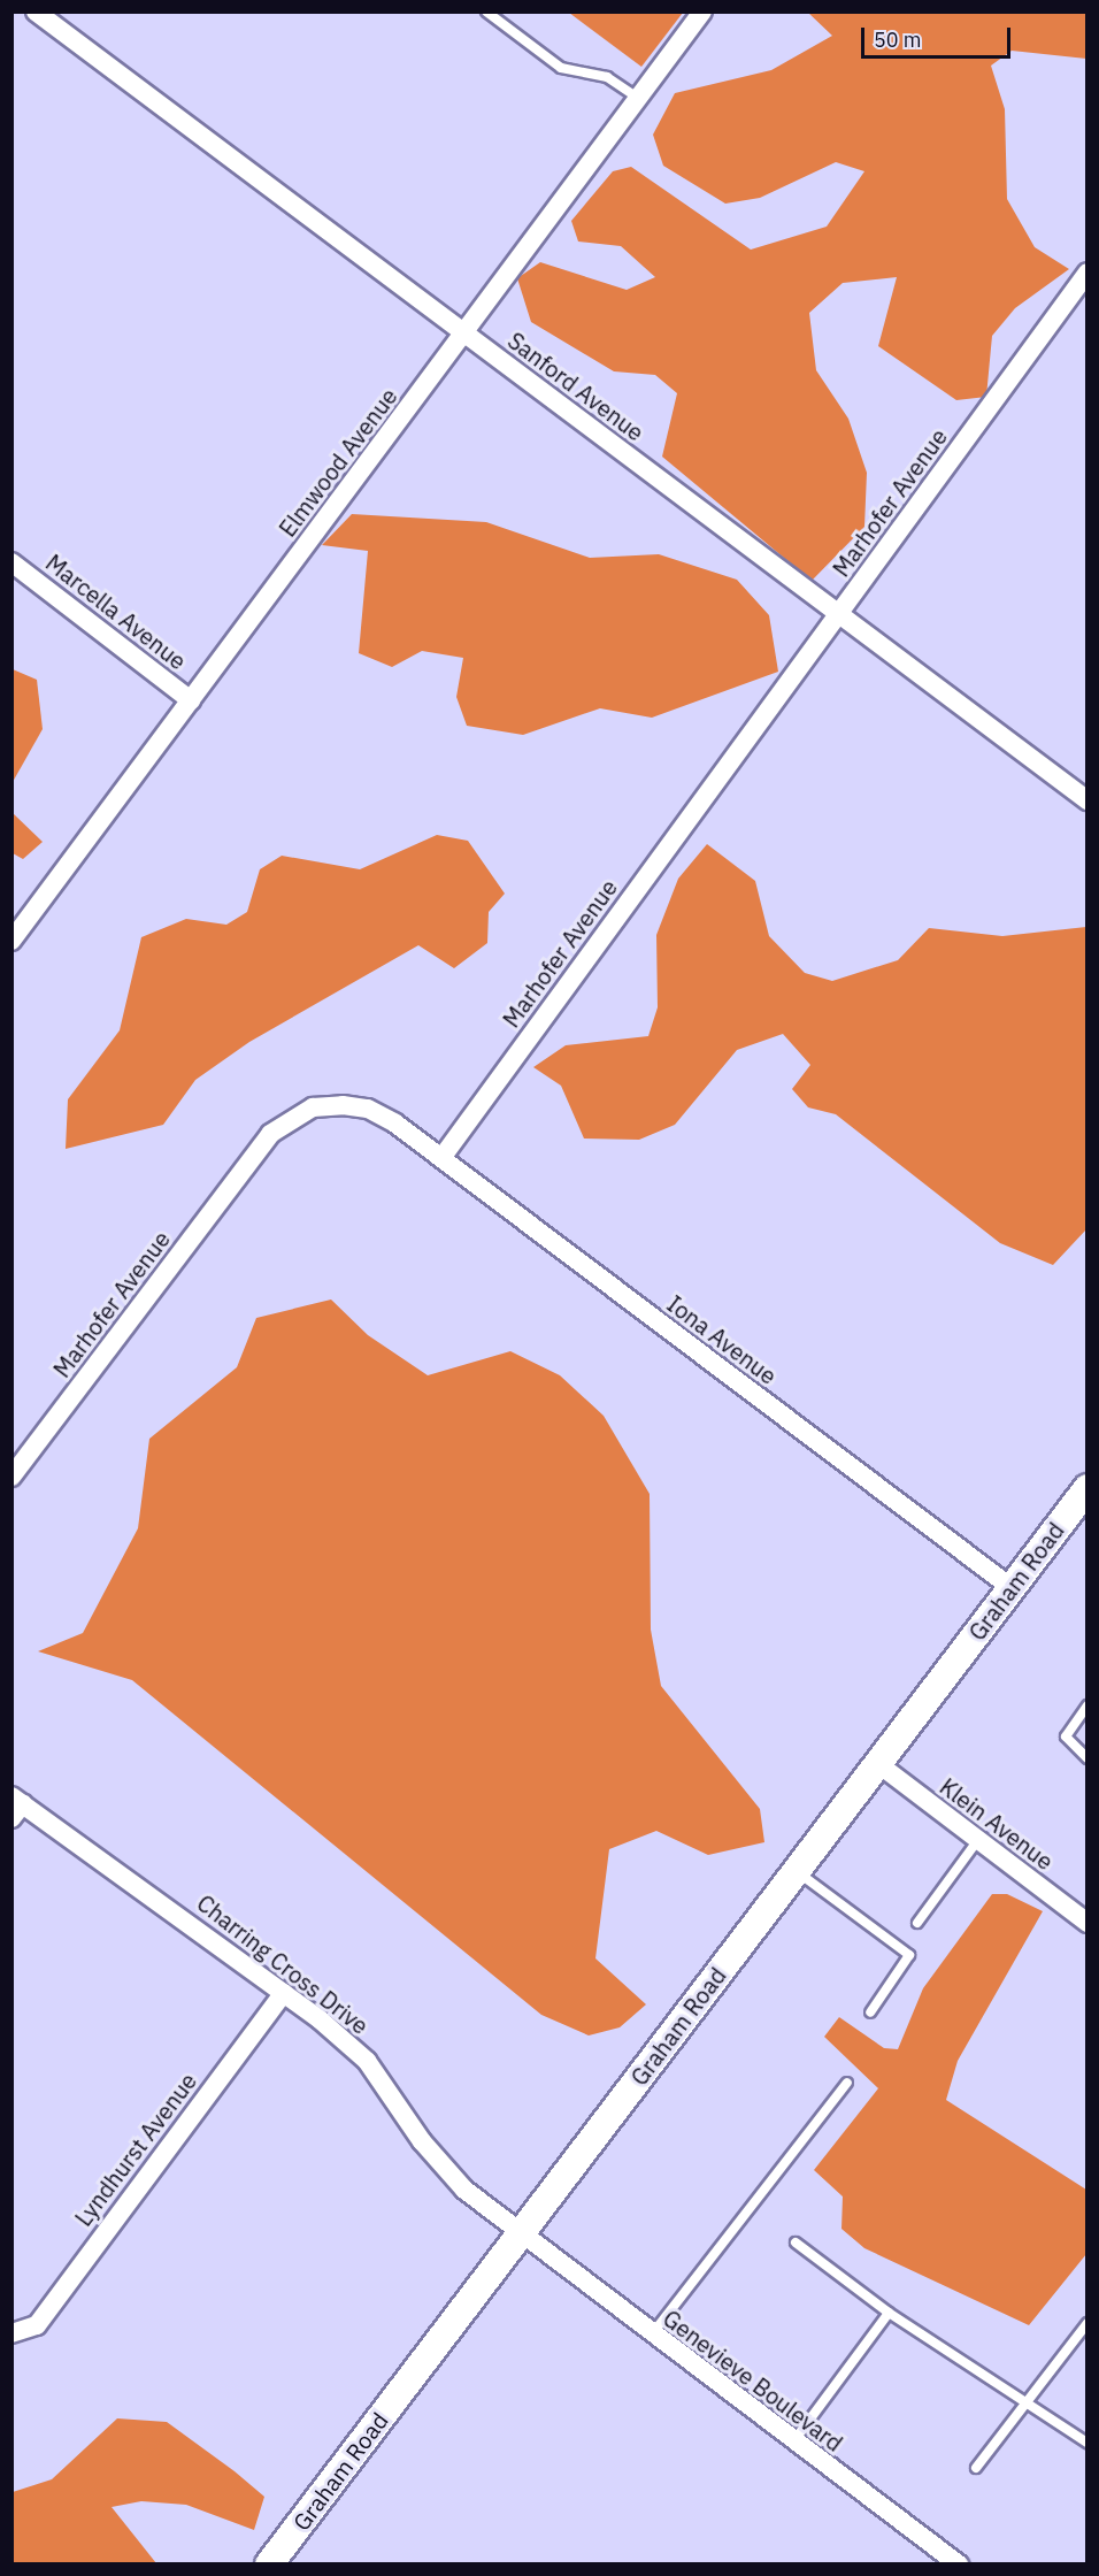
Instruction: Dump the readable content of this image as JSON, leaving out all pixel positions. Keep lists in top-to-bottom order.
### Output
{
  "streets": {
    "main road": ["Graham Road"],
    "street": [
      "Sanford Avenue",
      "Elmwood Avenue",
      "Marhofer Avenue",
      "Marcella Avenue",
      "Iona Avenue",
      "Klein Avenue",
      "Charring Cross Drive",
      "Lyndhurst Avenue",
      "Genevieve Boulevard"
    ]
  },
  "crossings": [
    ["Sanford Avenue", "Elmwood Avenue"],
    ["Sanford Avenue", "Marhofer Avenue"],
    ["Elmwood Avenue", "Marcella Avenue"],
    ["Marhofer Avenue", "Iona Avenue"],
    ["Iona Avenue", "Graham Road"],
    ["Graham Road", "Klein Avenue"],
    ["Graham Road", "Charring Cross Drive"],
    ["Graham Road", "Genevieve Boulevard"],
    ["Charring Cross Drive", "Lyndhurst Avenue"],
    ["Charring Cross Drive", "Genevieve Boulevard"]
  ],
  "scale_bar": "50 m"
}
